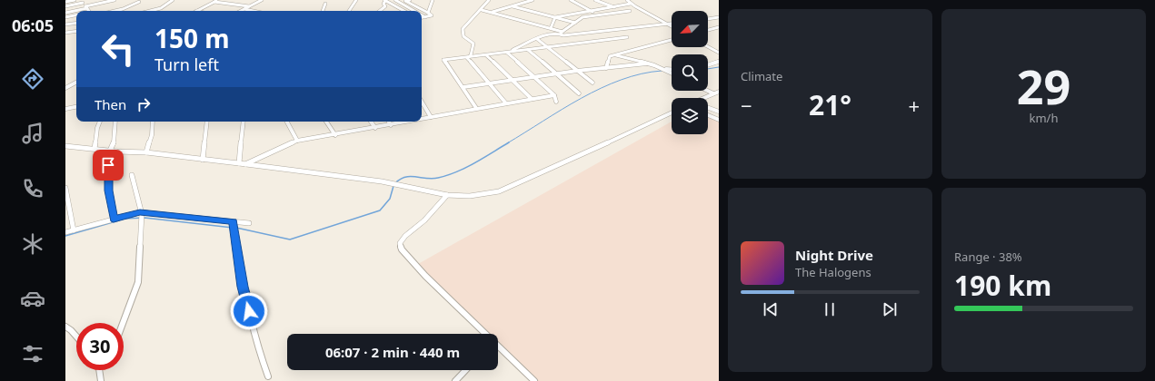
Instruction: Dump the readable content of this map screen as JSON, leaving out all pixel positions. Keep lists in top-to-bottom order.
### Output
{
  "north": "bottom left",
  "page": {
    "tabs": "06:05",
    "tile": [
      "Climate",
      ["29", "km/h"],
      ["Range · 38%", "190 km"]
    ],
    "turn": ["150 m", "Turn left"],
    "then": "Then",
    "heat": ["−", "21°", "+"],
    "song": ["Night Drive", "The Halogens"],
    "limit": "30",
    "trip": "06:07 · 2 min · 440 m"
  }
}
